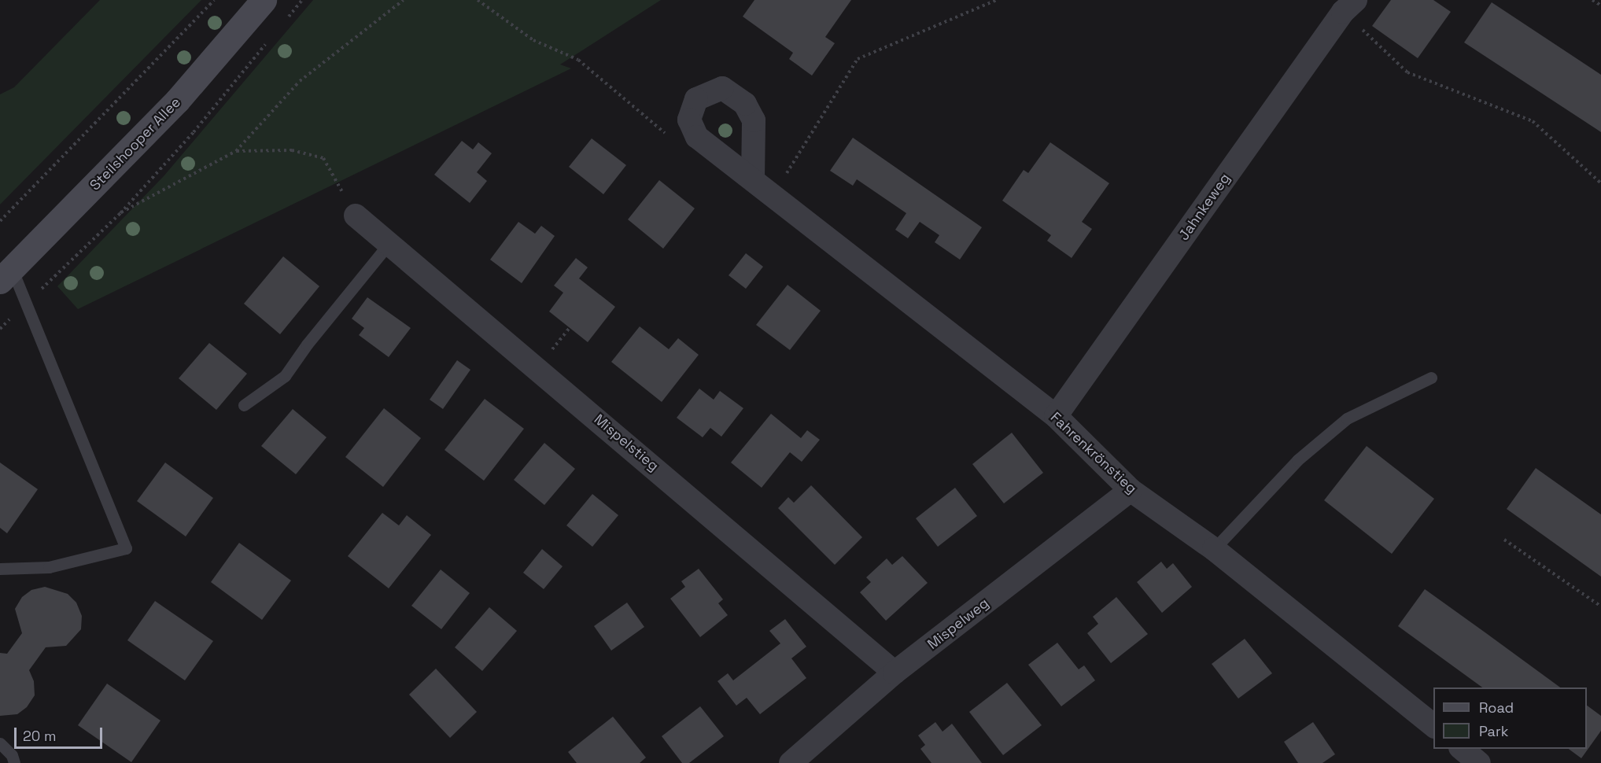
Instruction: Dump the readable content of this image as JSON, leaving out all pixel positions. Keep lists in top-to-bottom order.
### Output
{
  "streets": {
    "main road": ["Steilshooper Allee"],
    "street": [
      "Jahnkeweg",
      "Mispelstieg",
      "Fahrenkrönstieg",
      "Mispelweg"
    ]
  },
  "crossings": [
    ["Jahnkeweg", "Fahrenkrönstieg"],
    ["Mispelstieg", "Mispelweg"],
    ["Fahrenkrönstieg", "Mispelweg"]
  ],
  "legend": ["Road", "Park"],
  "scale_bar": "20 m"
}
